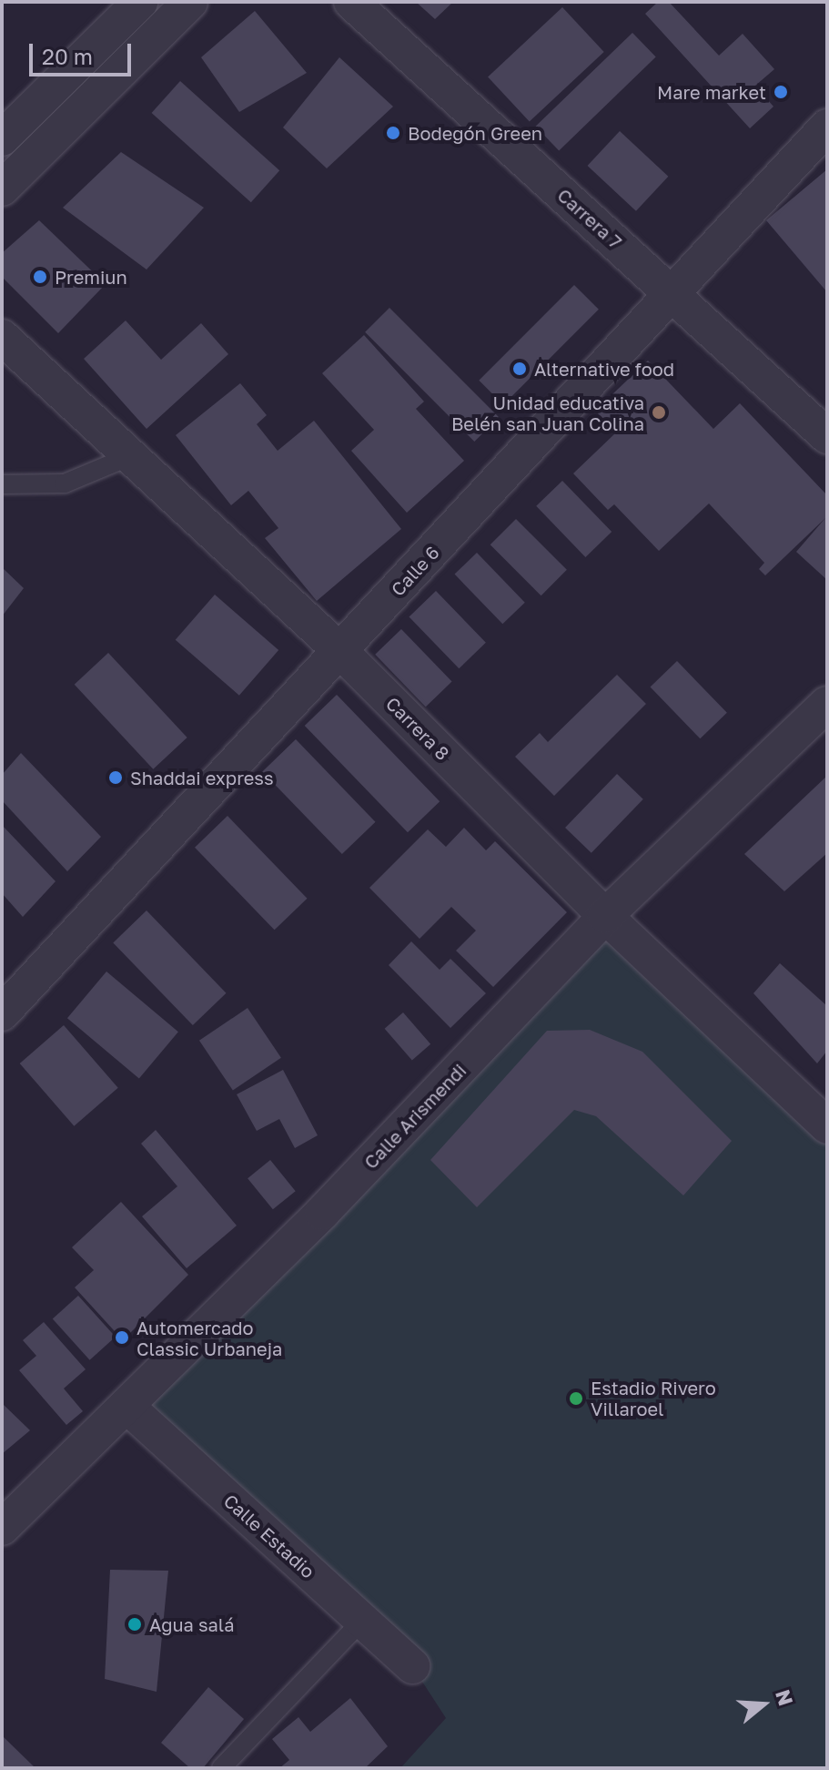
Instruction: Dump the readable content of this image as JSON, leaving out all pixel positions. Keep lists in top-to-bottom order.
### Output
{
  "streets": {
    "street": [
      "Carrera 7",
      "Calle 6",
      "Carrera 8",
      "Calle Arismendi",
      "Calle Estadio"
    ]
  },
  "crossings": [
    ["Carrera 7", "Calle 6"],
    ["Calle 6", "Carrera 8"],
    ["Carrera 8", "Calle Arismendi"],
    ["Calle Arismendi", "Calle Estadio"]
  ],
  "places": [
    "Mare market",
    "Bodegón Green",
    "Premiun",
    "Alternative food",
    "Unidad educativa Belén san Juan Colina",
    "Shaddai express",
    "Automercado Classic Urbaneja",
    "Estadio Rivero Villaroel",
    "Agua salá"
  ],
  "scale_bar": "20 m",
  "north": "right"
}
